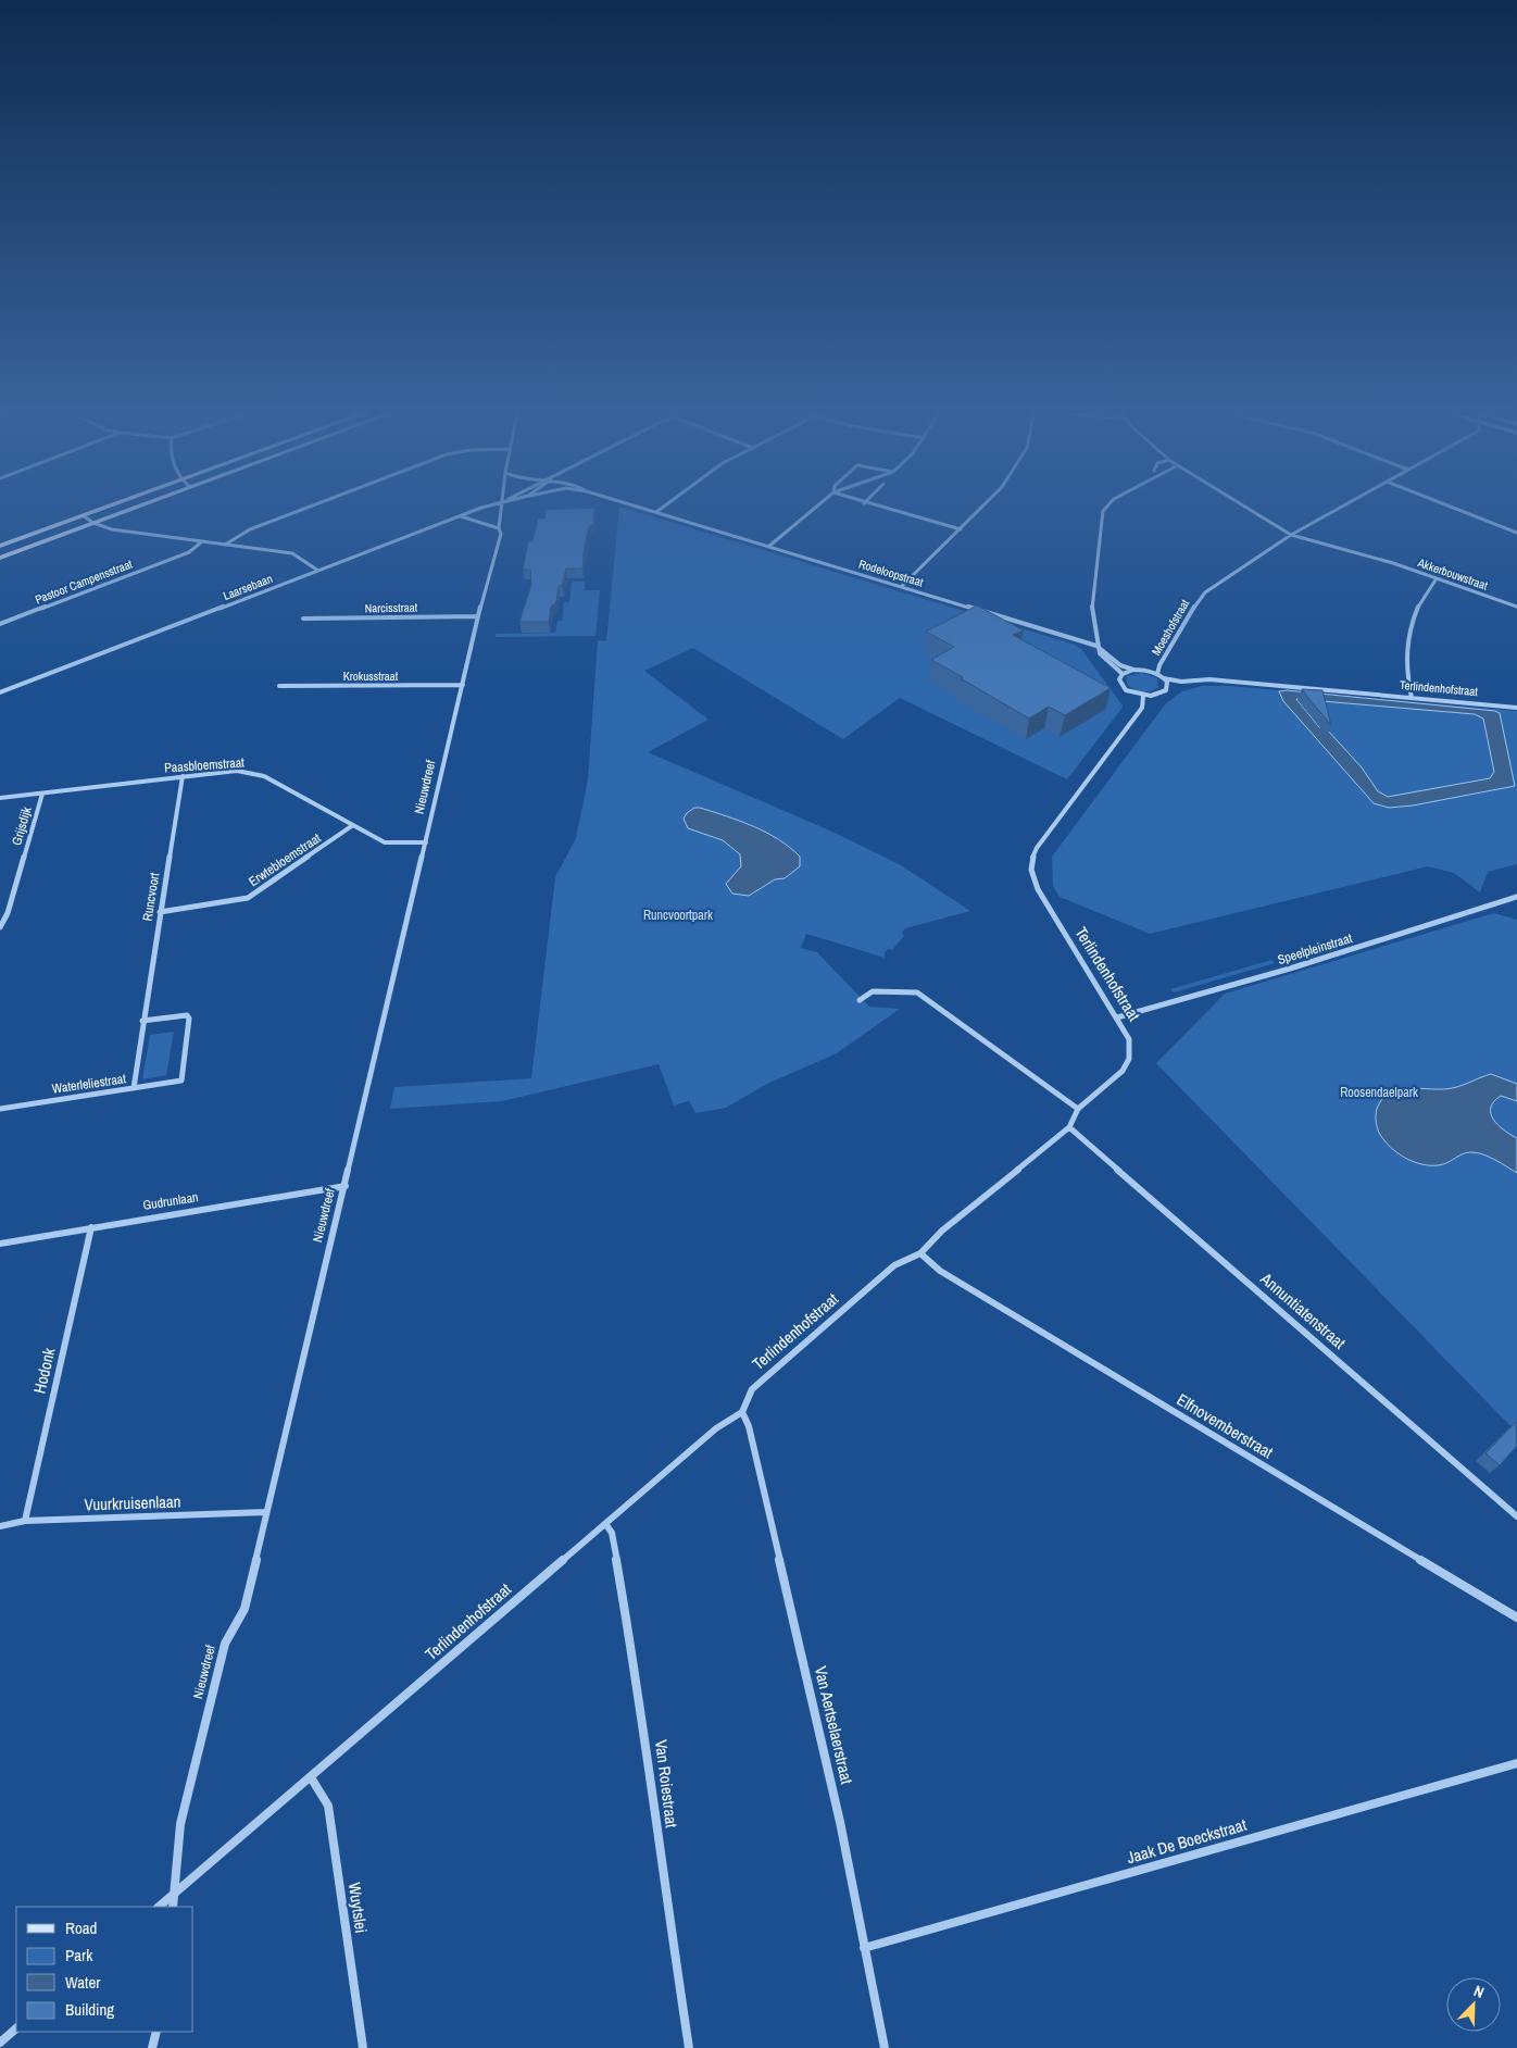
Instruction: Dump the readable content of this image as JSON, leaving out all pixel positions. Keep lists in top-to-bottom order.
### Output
{
  "streets": {
    "street": [
      "Rodeloopstraat",
      "Akkerbouwstraat",
      "Pastoor Campensstraat",
      "Laarsebaan",
      "Narcisstraat",
      "Moeshofstraat",
      "Krokusstraat",
      "Terlindenhofstraat",
      "Paasbloemstraat",
      "Nieuwdreef",
      "Grijsdijk",
      "Erwtebloemstraat",
      "Runcvoort",
      "Speelpleinstraat",
      "Waterleliestraat",
      "Gudrunlaan",
      "Annuntiatenstraat",
      "Hodonk",
      "Elfnovemberstraat",
      "Vuurkruisenlaan",
      "Van Aertselaerstraat",
      "Van Roiestraat",
      "Jaak De Boeckstraat",
      "Wuytslei"
    ]
  },
  "crossings": [
    ["Akkerbouwstraat", "Moeshofstraat"],
    ["Narcisstraat", "Nieuwdreef"],
    ["Krokusstraat", "Nieuwdreef"],
    ["Terlindenhofstraat", "Nieuwdreef"],
    ["Terlindenhofstraat", "Speelpleinstraat"],
    ["Terlindenhofstraat", "Annuntiatenstraat"],
    ["Terlindenhofstraat", "Elfnovemberstraat"],
    ["Terlindenhofstraat", "Van Aertselaerstraat"],
    ["Terlindenhofstraat", "Van Roiestraat"],
    ["Terlindenhofstraat", "Wuytslei"],
    ["Paasbloemstraat", "Nieuwdreef"],
    ["Paasbloemstraat", "Grijsdijk"],
    ["Paasbloemstraat", "Erwtebloemstraat"],
    ["Paasbloemstraat", "Runcvoort"],
    ["Nieuwdreef", "Gudrunlaan"],
    ["Nieuwdreef", "Vuurkruisenlaan"],
    ["Erwtebloemstraat", "Runcvoort"],
    ["Runcvoort", "Waterleliestraat"],
    ["Gudrunlaan", "Hodonk"],
    ["Hodonk", "Vuurkruisenlaan"],
    ["Van Aertselaerstraat", "Jaak De Boeckstraat"]
  ],
  "parks": ["Runcvoortpark", "Roosendaelpark"],
  "legend": [
    "Road",
    "Park",
    "Water",
    "Building"
  ],
  "north": "top right"
}
